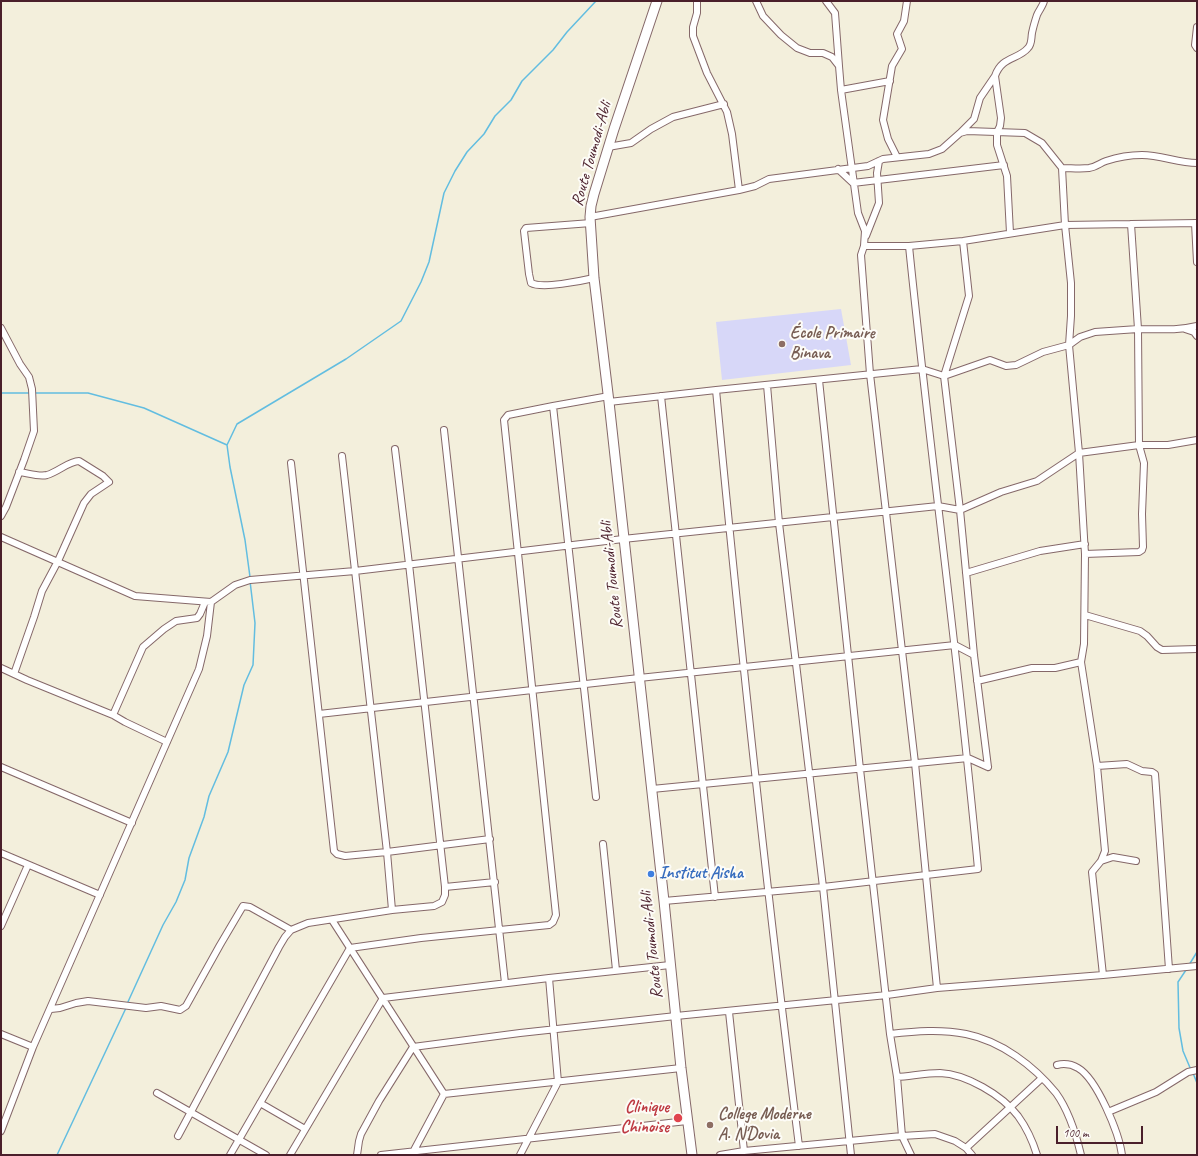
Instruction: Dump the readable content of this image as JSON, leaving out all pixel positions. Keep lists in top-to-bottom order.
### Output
{
  "streets": {
    "street": ["Route Toumodi-Abli"]
  },
  "places": [
    "École Primaire Binava",
    "Institut Aisha",
    "Clinique Chinoise",
    "College Moderne A. N'Dovia"
  ],
  "scale_bar": "100 m"
}
